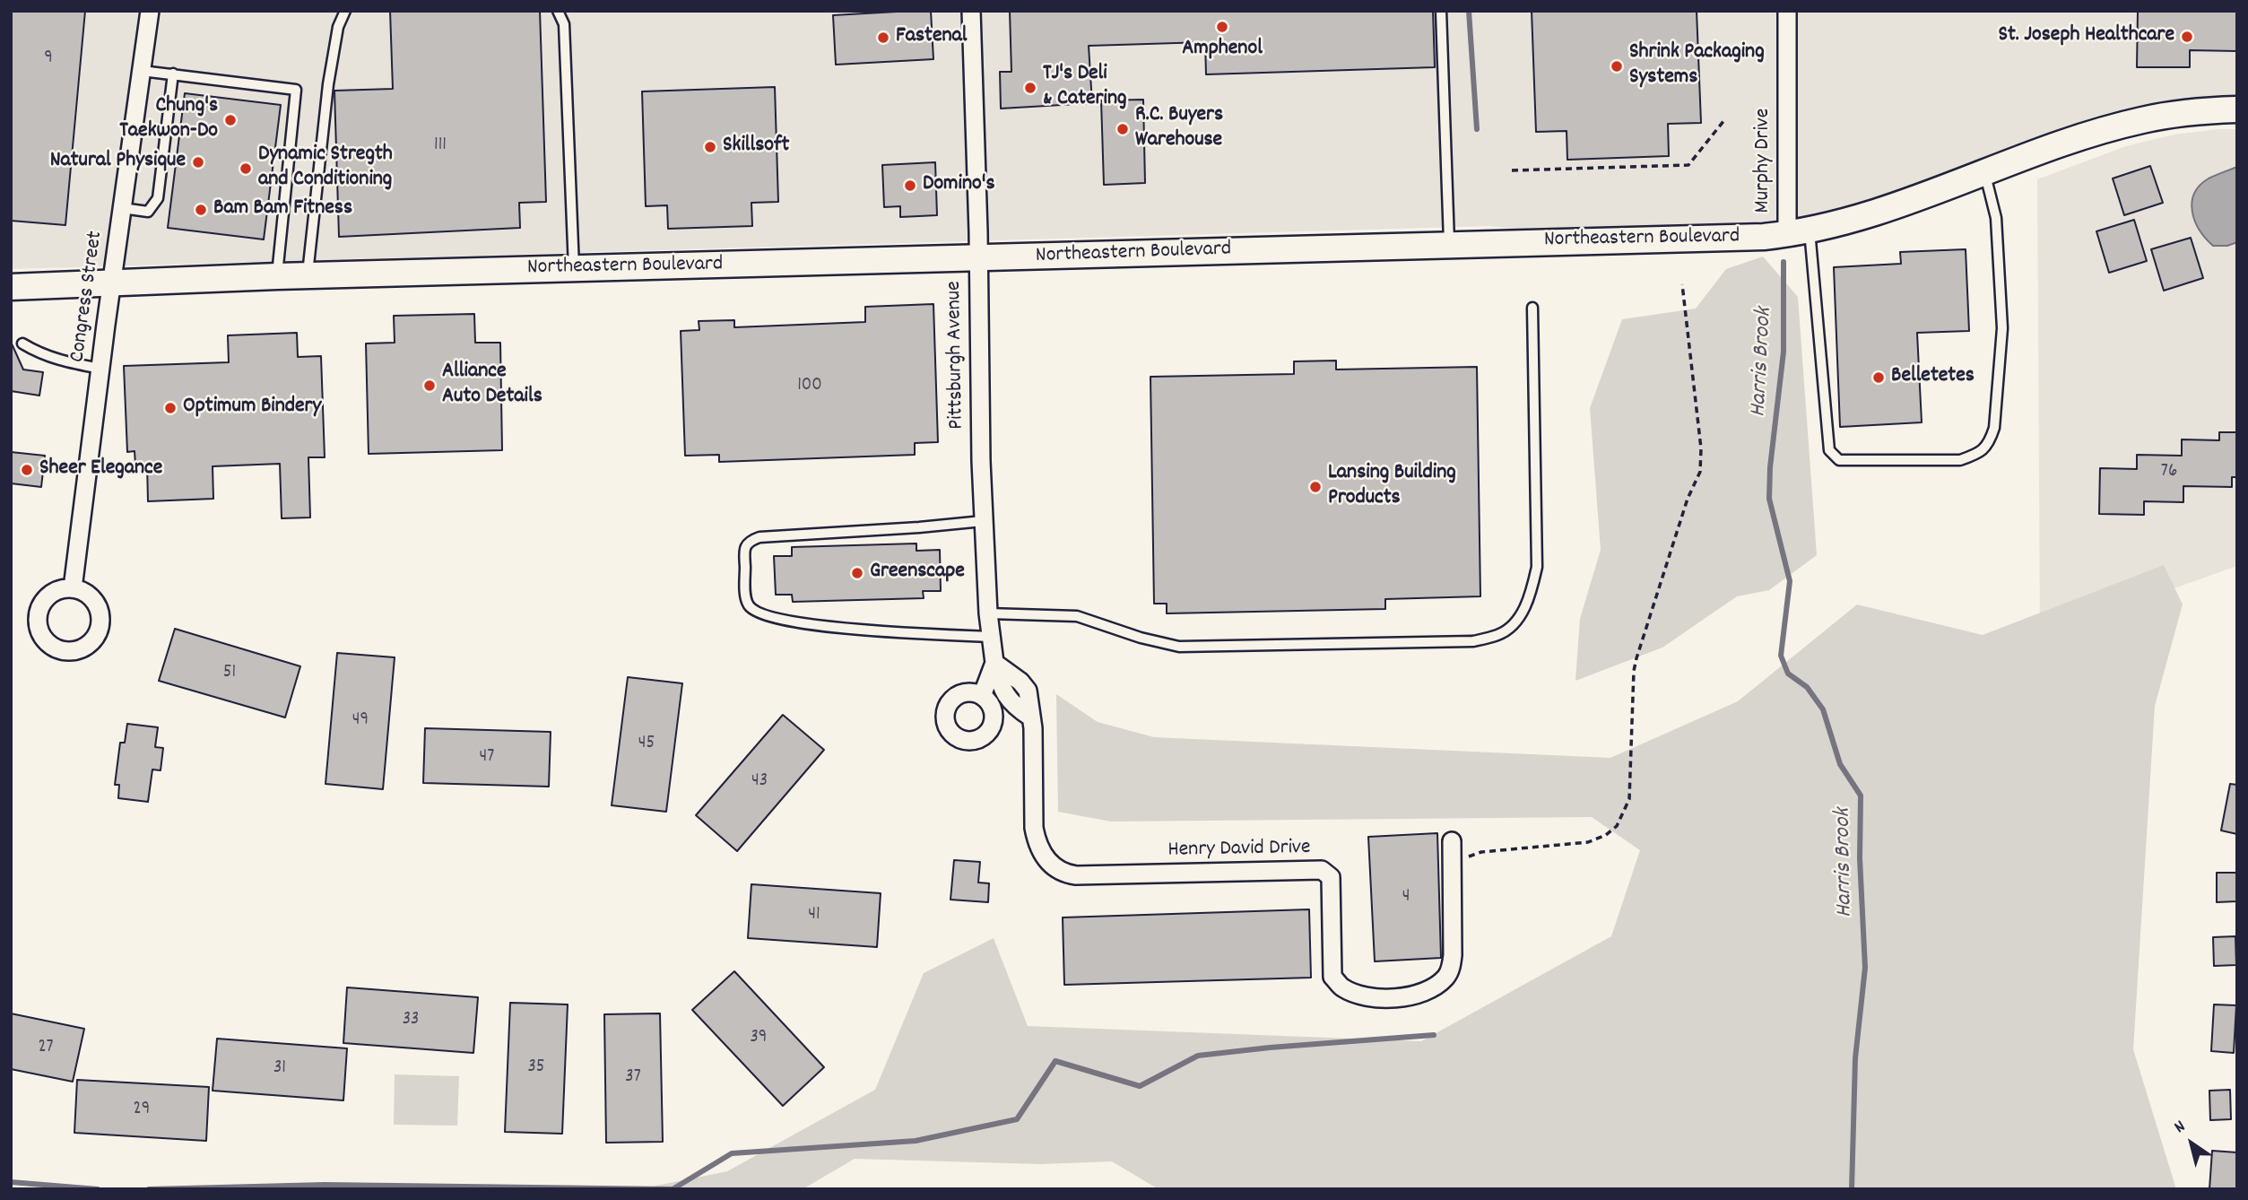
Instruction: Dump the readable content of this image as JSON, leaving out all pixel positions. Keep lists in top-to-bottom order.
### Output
{
  "streets": {
    "street": [
      "Murphy Drive",
      "Northeastern Boulevard",
      "Congress Street",
      "Pittsburgh Avenue",
      "Henry David Drive"
    ]
  },
  "crossings": [
    ["Murphy Drive", "Northeastern Boulevard"],
    ["Northeastern Boulevard", "Congress Street"],
    ["Northeastern Boulevard", "Pittsburgh Avenue"],
    ["Pittsburgh Avenue", "Henry David Drive"]
  ],
  "water": ["Harris Brook"],
  "places": [
    "Amphenol",
    "St. Joseph Healthcare",
    "Fastenal",
    "Shrink Packaging Systems",
    "TJ's Deli & Catering",
    "Chung's Taekwon-Do",
    "R.C. Buyers Warehouse",
    "Skillsoft",
    "Natural Physique",
    "Dynamic Stregth and Conditioning",
    "Domino's",
    "Bam Bam Fitness",
    "Belletetes",
    "Alliance Auto Details",
    "Optimum Bindery",
    "Sheer Elegance",
    "Lansing Building Products",
    "Greenscape"
  ],
  "house_numbers": [
    "9",
    "111",
    "100",
    "76",
    "51",
    "49",
    "45",
    "47",
    "43",
    "4",
    "41",
    "33",
    "39",
    "27",
    "35",
    "31",
    "37",
    "29"
  ],
  "north": "top left"
}
